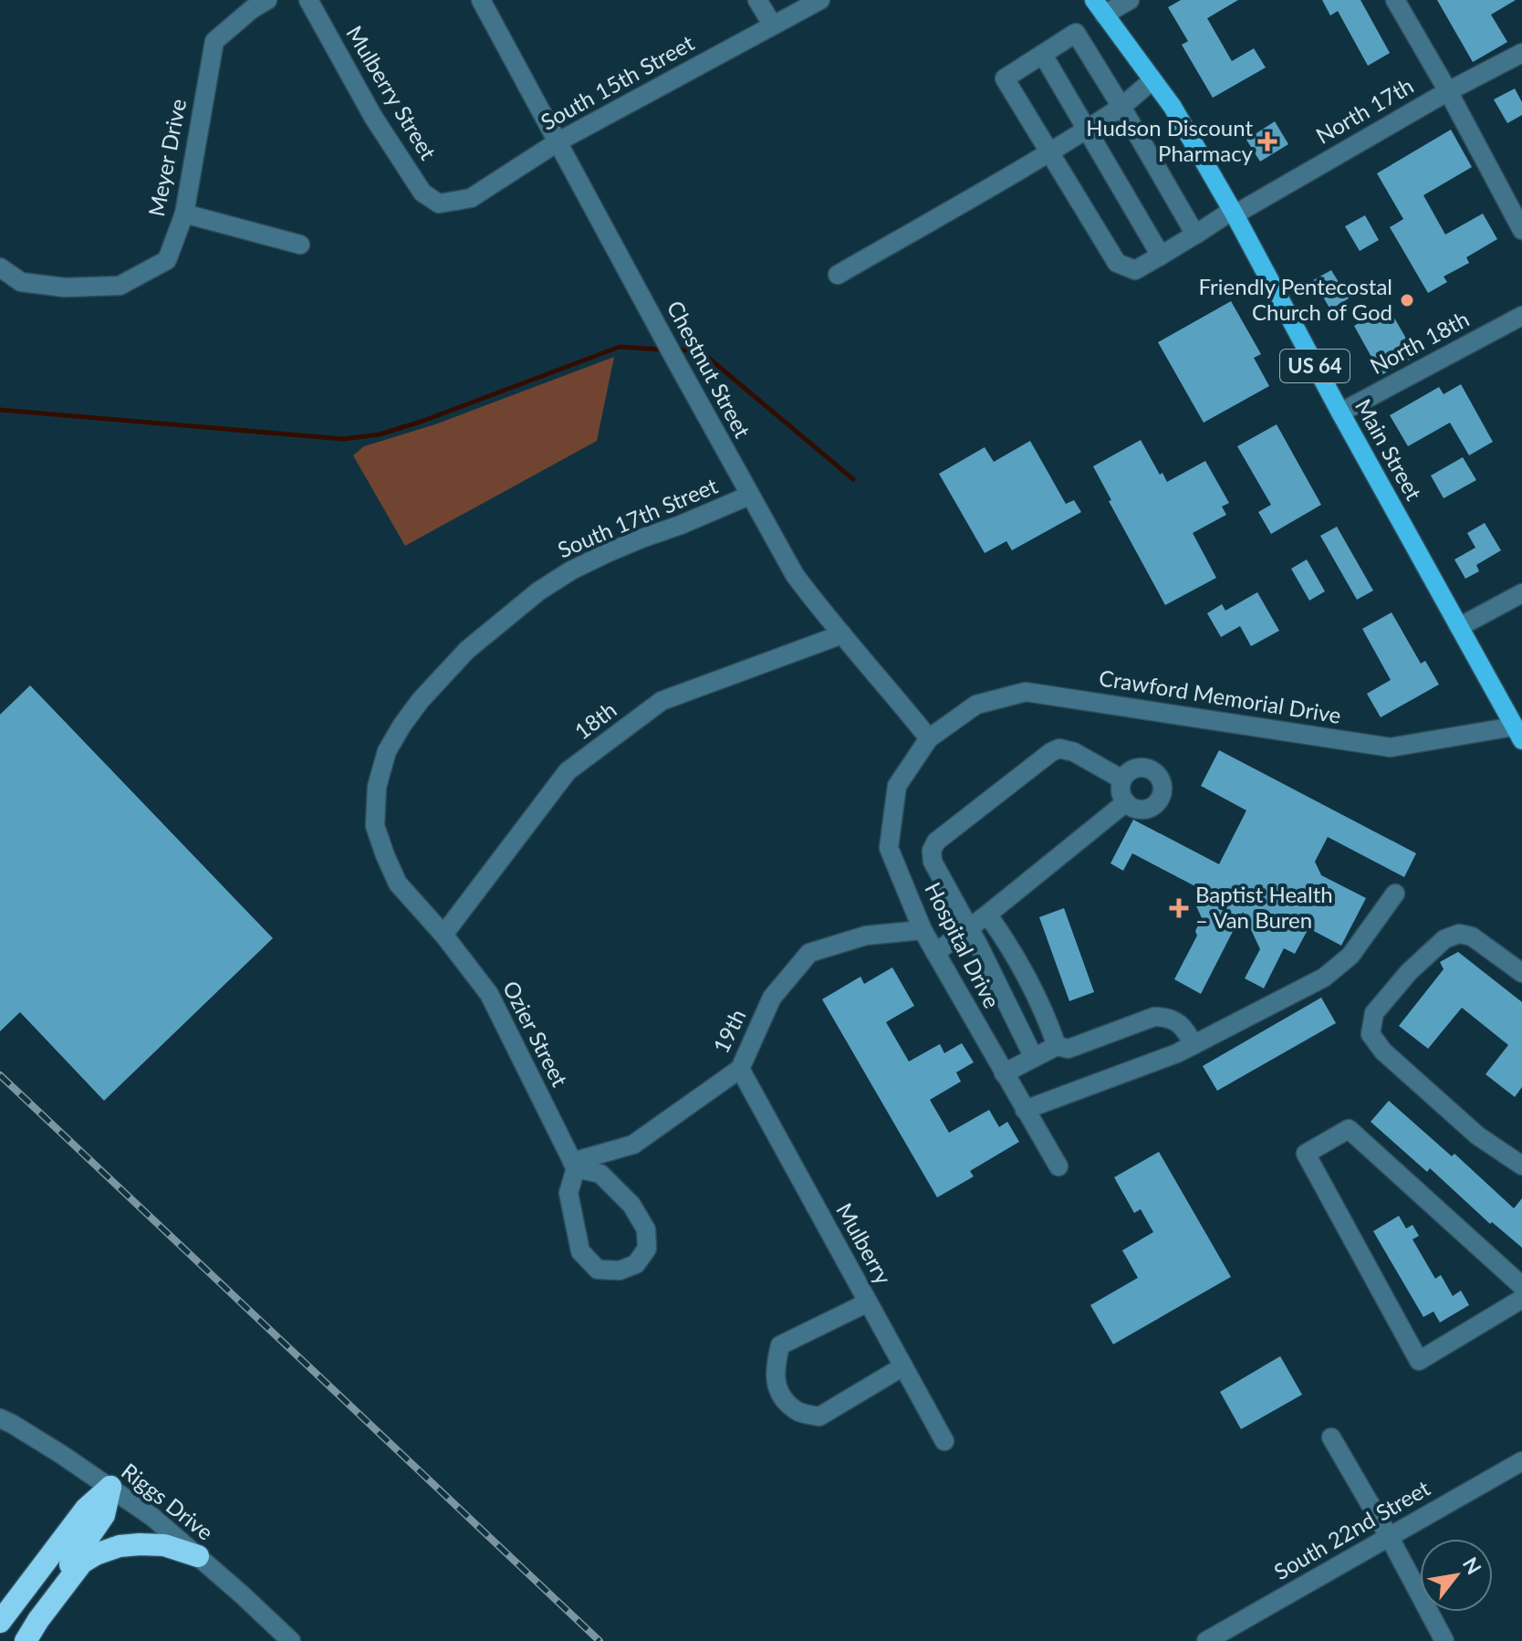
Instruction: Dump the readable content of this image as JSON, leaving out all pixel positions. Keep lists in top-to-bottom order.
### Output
{
  "streets": {
    "main road": ["US 64", "Main Street"],
    "street": [
      "South 15th Street",
      "Mulberry Street",
      "North 17th",
      "Meyer Drive",
      "North 18th",
      "Chestnut Street",
      "South 17th Street",
      "Crawford Memorial Drive",
      "18th",
      "Hospital Drive",
      "19th",
      "Ozier Street",
      "Mulberry",
      "Riggs Drive",
      "South 22nd Street"
    ]
  },
  "crossings": [
    ["South 15th Street", "Mulberry Street"],
    ["South 15th Street", "Chestnut Street"],
    ["North 17th", "Main Street"],
    ["North 18th", "Main Street"],
    ["Chestnut Street", "South 17th Street"],
    ["Chestnut Street", "Crawford Memorial Drive"],
    ["Chestnut Street", "18th"],
    ["Chestnut Street", "Hospital Drive"],
    ["Main Street", "Crawford Memorial Drive"],
    ["South 17th Street", "18th"],
    ["South 17th Street", "Ozier Street"],
    ["Crawford Memorial Drive", "Hospital Drive"],
    ["18th", "Ozier Street"],
    ["Hospital Drive", "19th"],
    ["19th", "Ozier Street"],
    ["19th", "Mulberry"]
  ],
  "places": {
    "health": ["Hudson Discount Pharmacy", "Baptist Health – Van Buren"],
    "other": ["Friendly Pentecostal Church of God"]
  },
  "north": "top right"
}
